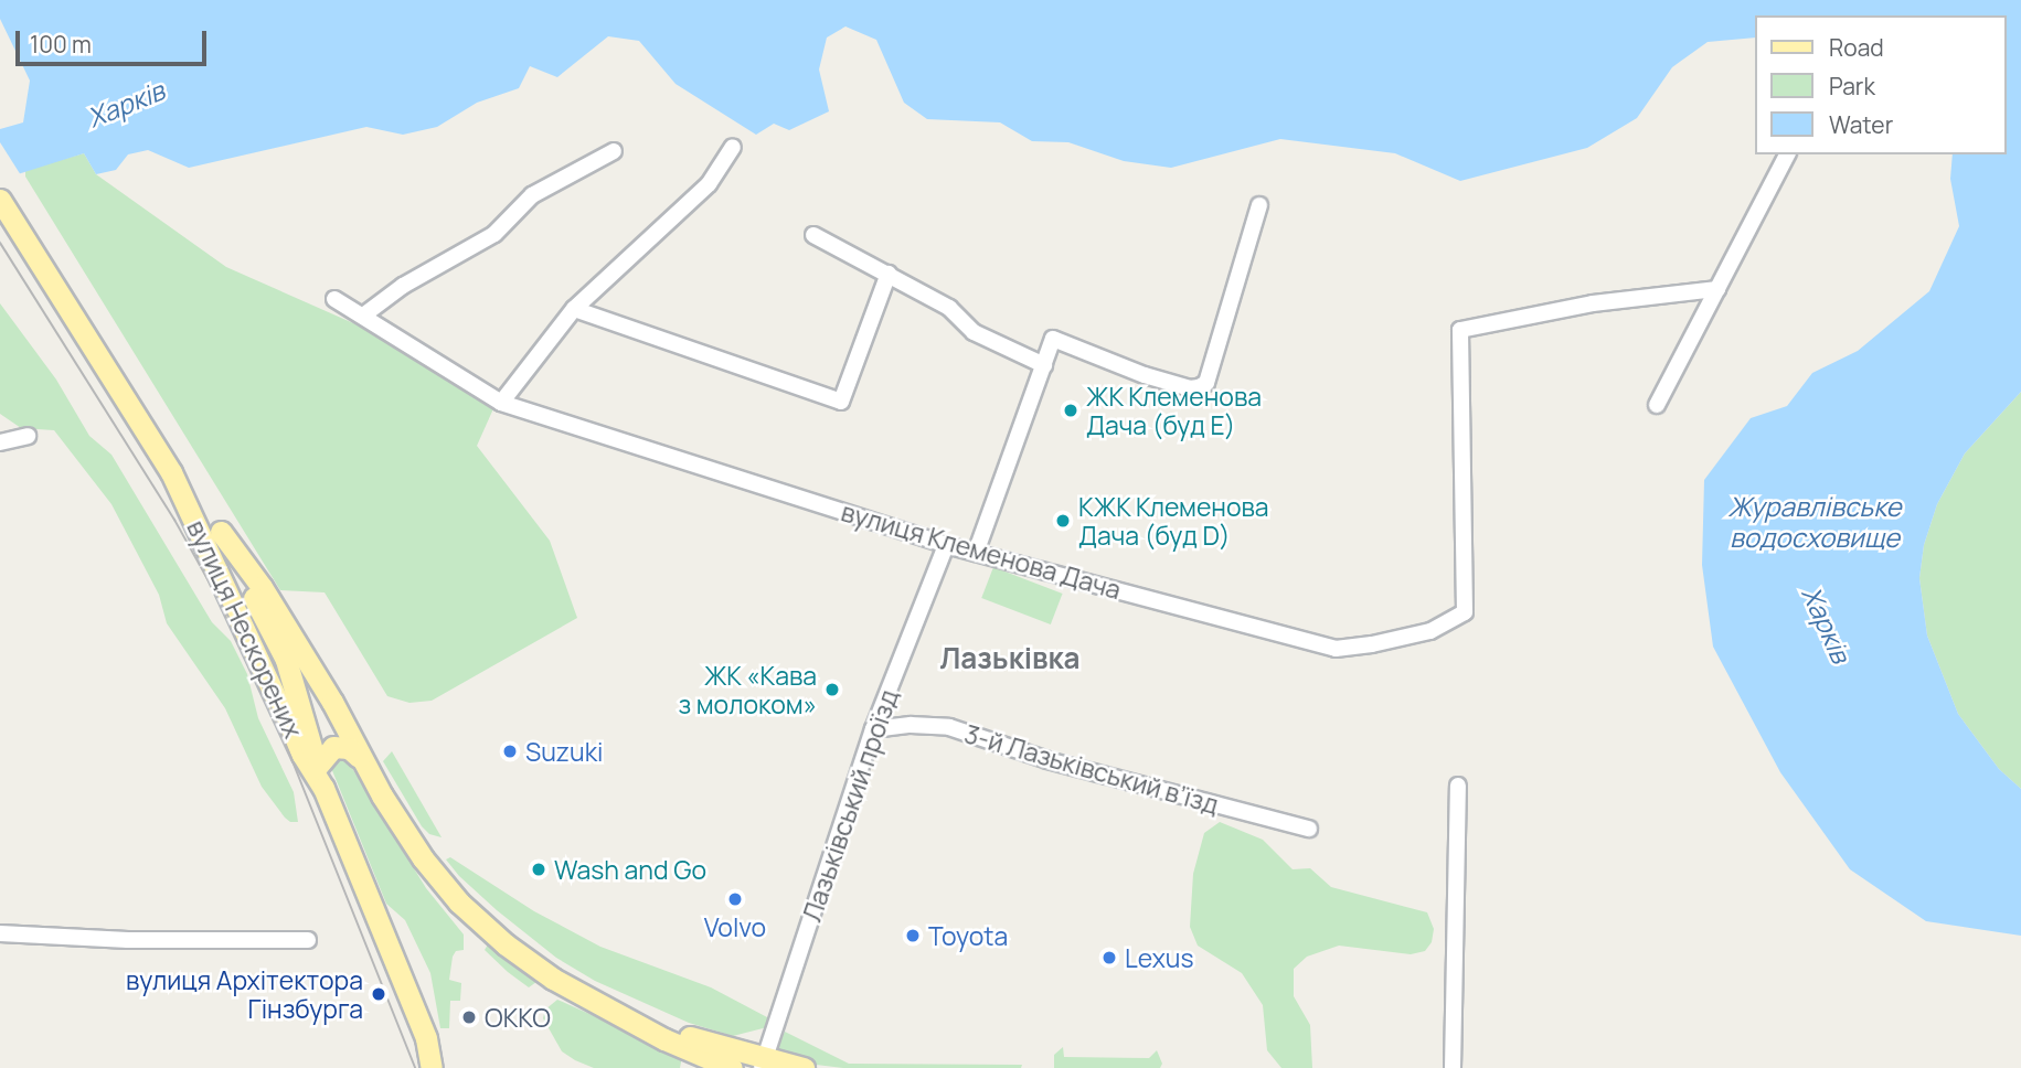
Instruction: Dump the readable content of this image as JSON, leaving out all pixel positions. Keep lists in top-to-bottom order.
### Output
{
  "streets": {
    "main road": ["вулиця Нескорених"],
    "street": ["вулиця Клеменова Дача", "3-й Лазьківський в’їзд", "Лазьківський проїзд"]
  },
  "crossings": [
    ["вулиця Клеменова Дача", "Лазьківський проїзд"],
    ["3-й Лазьківський в’їзд", "Лазьківський проїзд"]
  ],
  "districts": ["Лазьківка"],
  "water": ["Харків", "Журавлівське водосховище"],
  "places": [
    "ЖК Клеменова Дача (буд Е)",
    "КЖК Клеменова Дача (буд D)",
    "ЖК «Кава з молоком»",
    "Suzuki",
    "Wash and Go",
    "Volvo",
    "Toyota",
    "Lexus",
    "вулиця Архітектора Гінзбурга",
    "ОККО"
  ],
  "legend": ["Road", "Park", "Water"],
  "scale_bar": "100 m"
}
